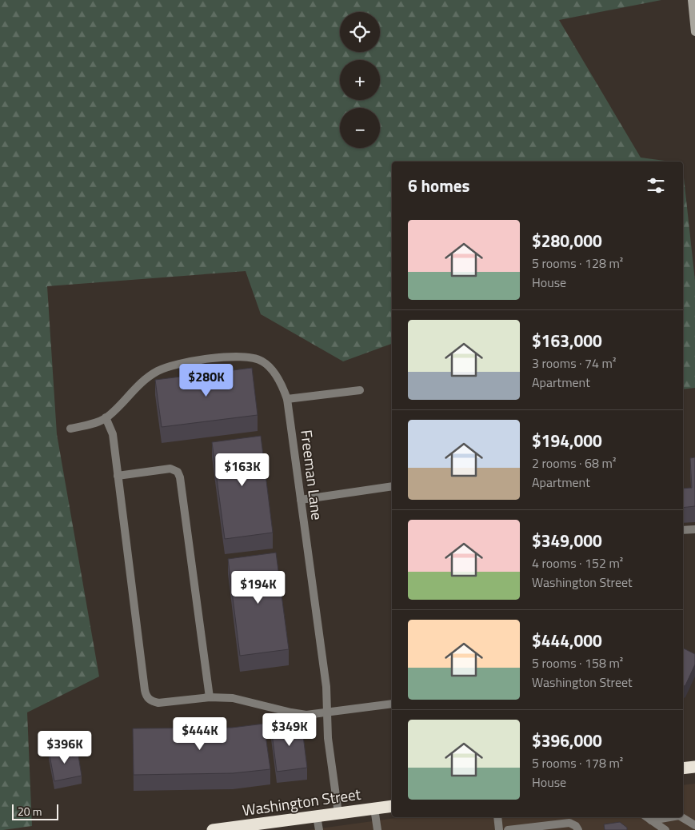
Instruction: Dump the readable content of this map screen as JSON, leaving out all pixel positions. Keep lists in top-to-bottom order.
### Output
{
  "streets": {
    "highway": ["Washington Street"],
    "lane": ["Freeman Lane"]
  },
  "crossings": [
    ["Freeman Lane", "Washington Street"]
  ],
  "scale_bar": "20 m",
  "page": {
    "map_buttons": ["+", "−"],
    "heading": "6 homes",
    "list": [
      {
        "name": "$280,000",
        "note": "5 rooms · 128 m² · House"
      },
      {
        "name": "$163,000",
        "note": "3 rooms · 74 m² · Apartment"
      },
      {
        "name": "$194,000",
        "note": "2 rooms · 68 m² · Apartment"
      },
      {
        "name": "$349,000",
        "note": "4 rooms · 152 m² · Washington Street"
      },
      {
        "name": "$444,000",
        "note": "5 rooms · 158 m² · Washington Street"
      },
      {
        "name": "$396,000",
        "note": "5 rooms · 178 m² · House"
      }
    ],
    "price": [
      "$280K",
      "$163K",
      "$194K",
      "$349K",
      "$444K",
      "$396K"
    ],
    "scale": "20 m"
  }
}
